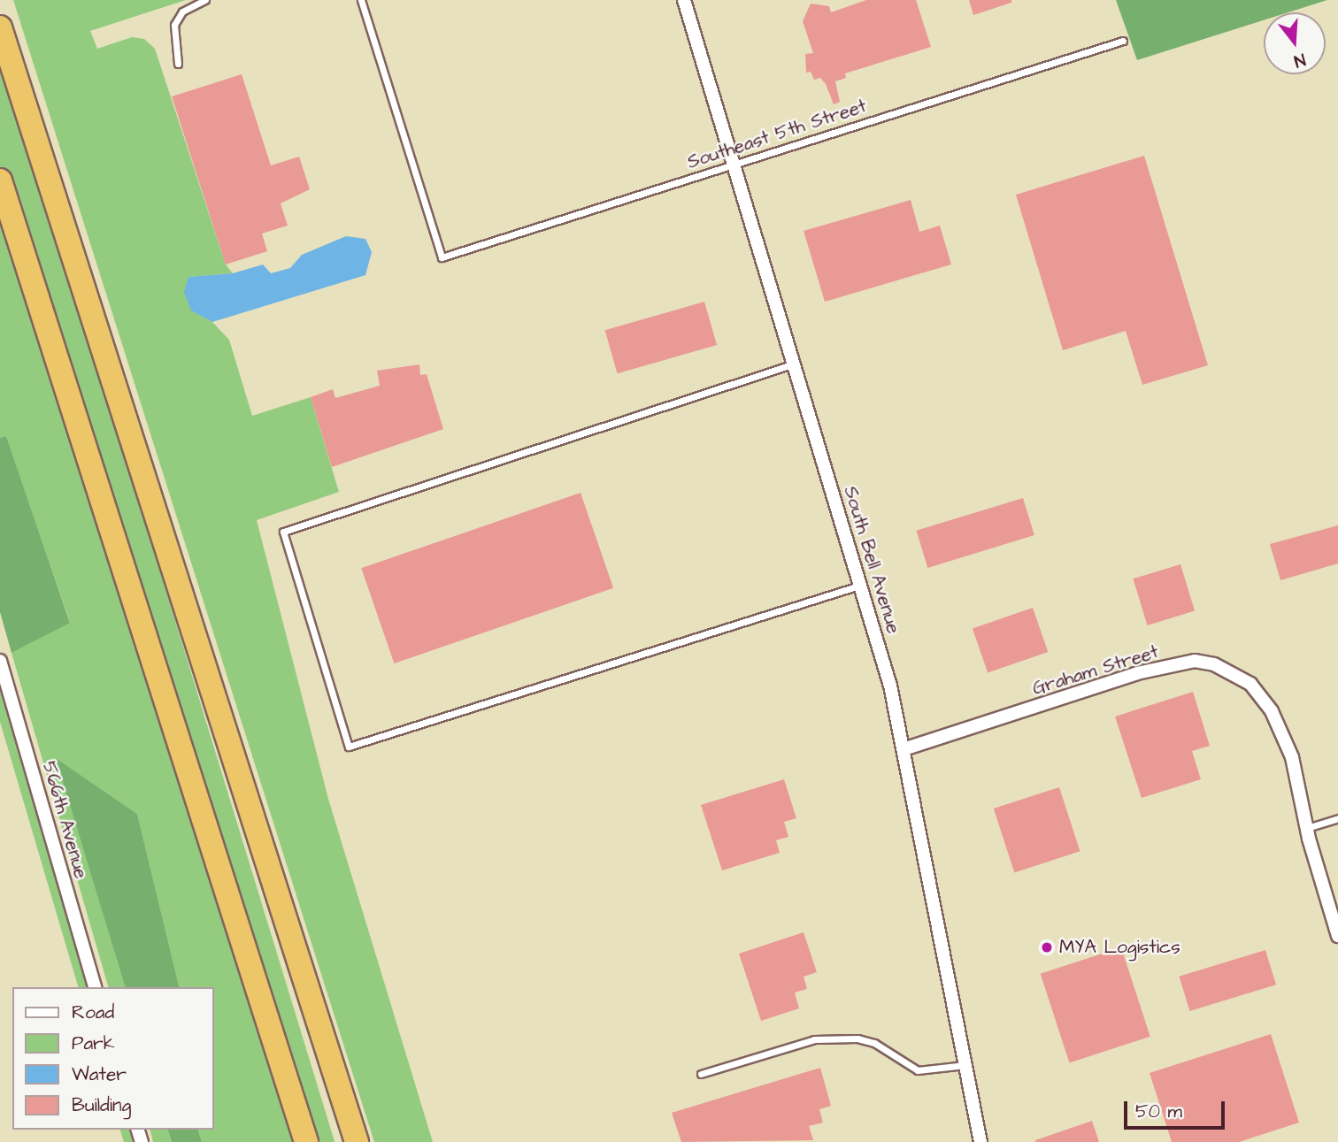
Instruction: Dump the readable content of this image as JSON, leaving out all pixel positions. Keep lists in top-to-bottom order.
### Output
{
  "streets": {
    "street": ["South Bell Avenue", "Graham Street", "566th Avenue"],
    "lane": ["Southeast 5th Street"]
  },
  "crossings": [
    ["Southeast 5th Street", "South Bell Avenue"],
    ["South Bell Avenue", "Graham Street"]
  ],
  "places": ["MYA Logistics"],
  "legend": [
    "Road",
    "Park",
    "Water",
    "Building"
  ],
  "scale_bar": "50 m",
  "north": "bottom"
}
